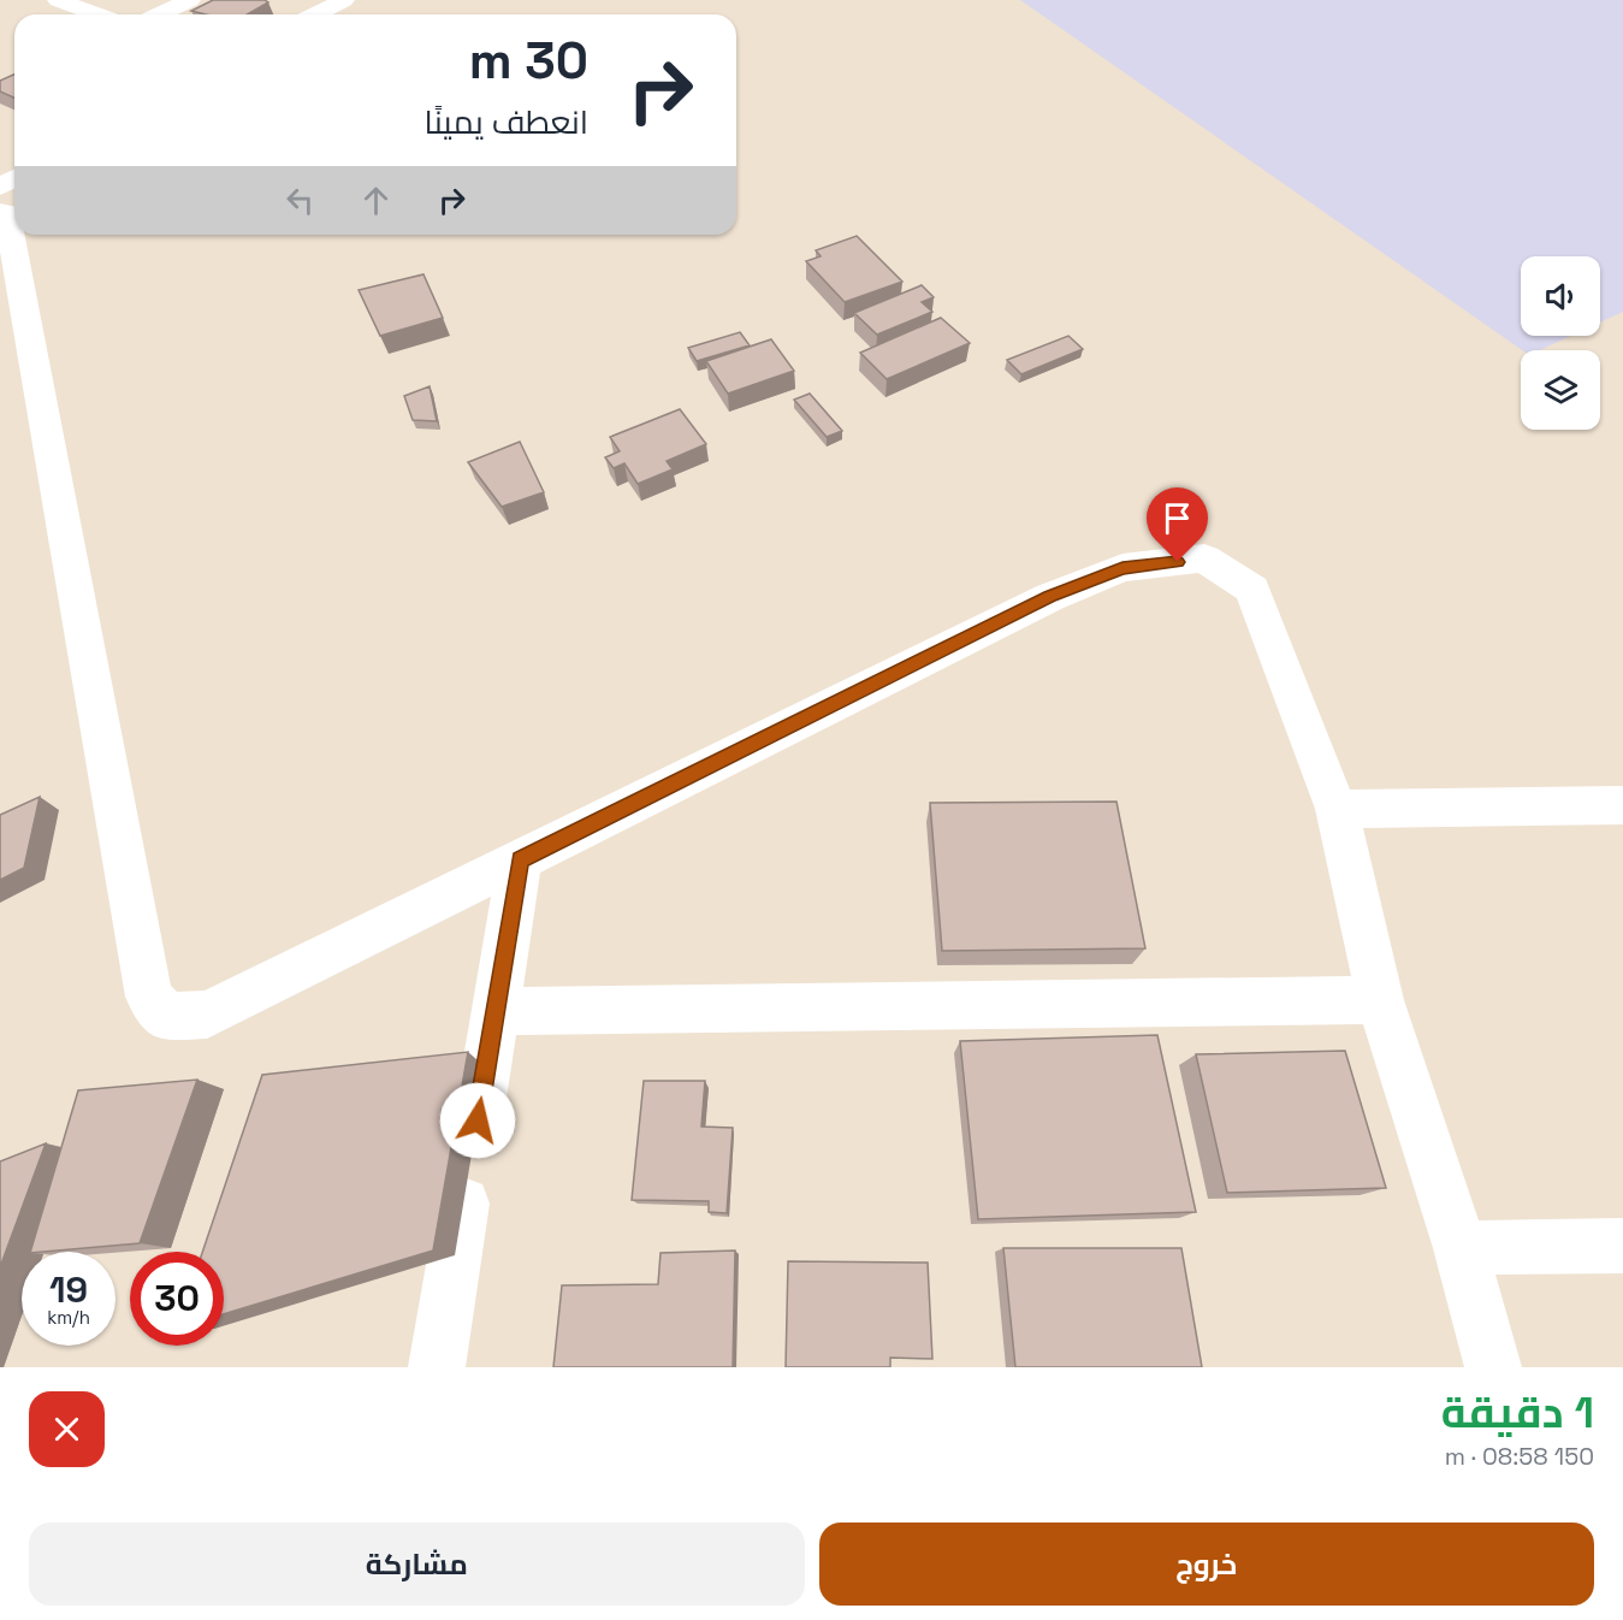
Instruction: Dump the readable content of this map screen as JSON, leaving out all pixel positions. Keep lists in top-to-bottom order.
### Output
{
  "page": {
    "turn": ["30 m", "انعطف يمينًا"],
    "speed": "19 km/h",
    "limit": "30",
    "heading": ["1 دقيقة", "150 m · 08:58"],
    "buttons": ["خروج", "مشاركة"]
  }
}
